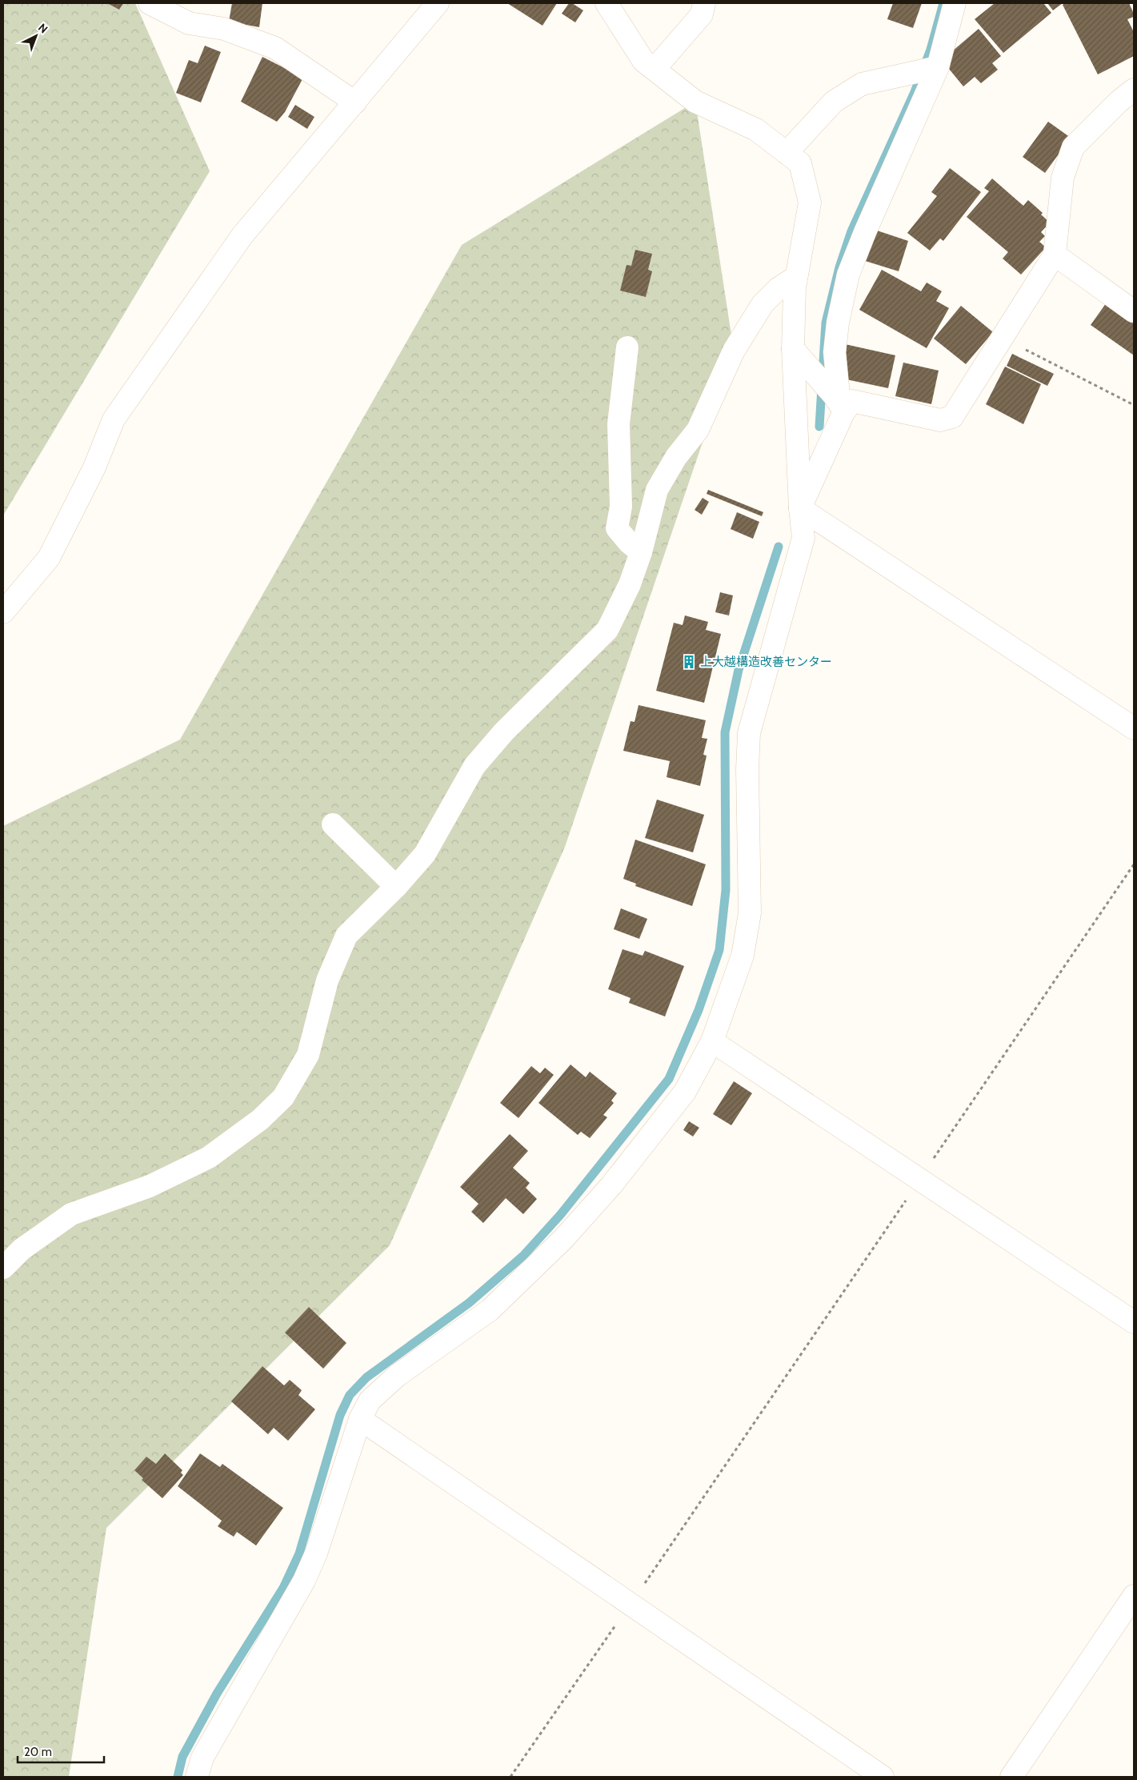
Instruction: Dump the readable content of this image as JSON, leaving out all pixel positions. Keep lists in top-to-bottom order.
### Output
{
  "places": {
    "building": ["上大越構造改善センター"]
  },
  "scale_bar": "20 m",
  "north": "top right"
}
